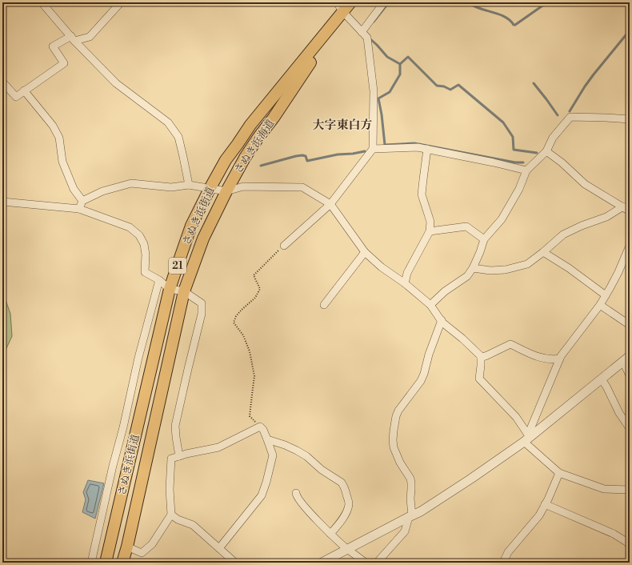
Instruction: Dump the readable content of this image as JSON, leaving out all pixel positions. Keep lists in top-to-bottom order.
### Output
{
  "streets": {
    "main road": ["さぬき浜海道", "さぬき浜街道", "21"]
  },
  "crossings": [
    ["さぬき浜海道", "さぬき浜街道"]
  ],
  "districts": ["大字東白方"]
}
